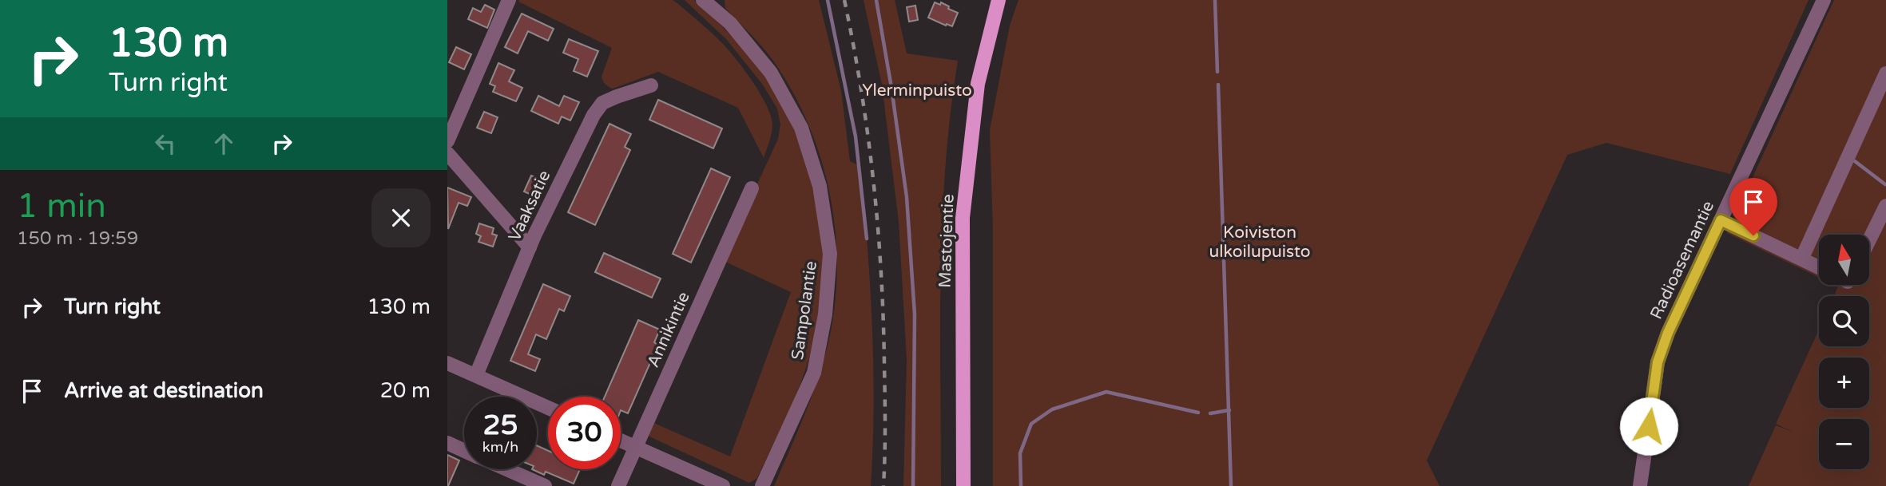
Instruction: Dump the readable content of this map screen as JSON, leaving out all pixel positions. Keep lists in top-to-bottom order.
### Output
{
  "streets": {
    "main road": ["Mastojentie"],
    "street": [
      "Vaaksatie",
      "Radioasemantie",
      "Sampolantie",
      "Annikintie"
    ]
  },
  "parks": ["Ylerminpuisto", "Koiviston ulkoilupuisto"],
  "north": "top",
  "page": {
    "turn": ["130 m", "Turn right"],
    "heading": ["1 min", "150 m · 19:59"],
    "map_buttons": ["+", "−"],
    "list": [
      {
        "name": "Turn right",
        "value": "130 m"
      },
      {
        "name": "Arrive at destination",
        "value": "20 m"
      }
    ],
    "speed": "25 km/h",
    "limit": "30"
  }
}
